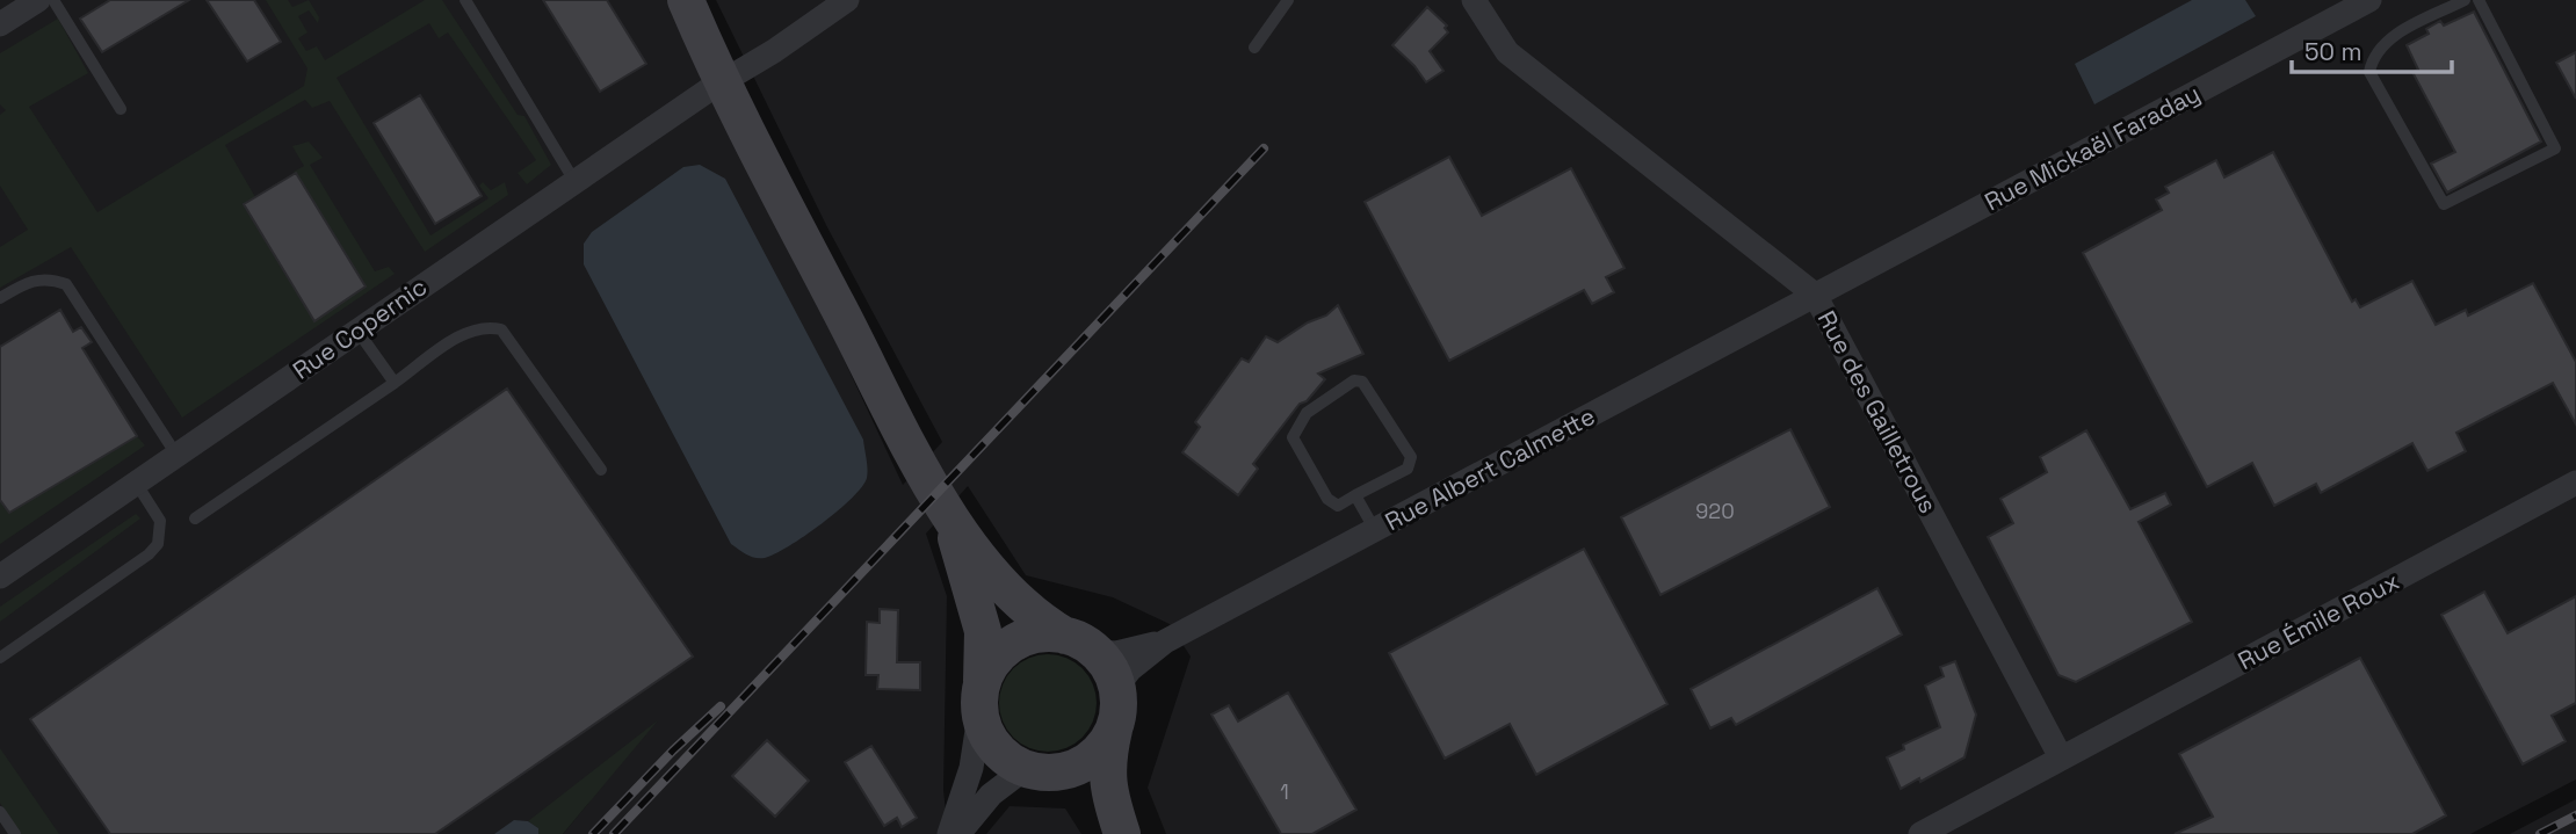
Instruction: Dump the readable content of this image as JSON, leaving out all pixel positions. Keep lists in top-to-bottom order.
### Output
{
  "streets": {
    "street": [
      "Rue Mickaël Faraday",
      "Rue Copernic",
      "Rue des Gailletrous",
      "Rue Albert Calmette",
      "Rue Émile Roux"
    ]
  },
  "crossings": [
    ["Rue Mickaël Faraday", "Rue des Gailletrous"],
    ["Rue Mickaël Faraday", "Rue Albert Calmette"],
    ["Rue des Gailletrous", "Rue Albert Calmette"],
    ["Rue des Gailletrous", "Rue Émile Roux"]
  ],
  "house_numbers": ["920", "1"],
  "scale_bar": "50 m"
}
